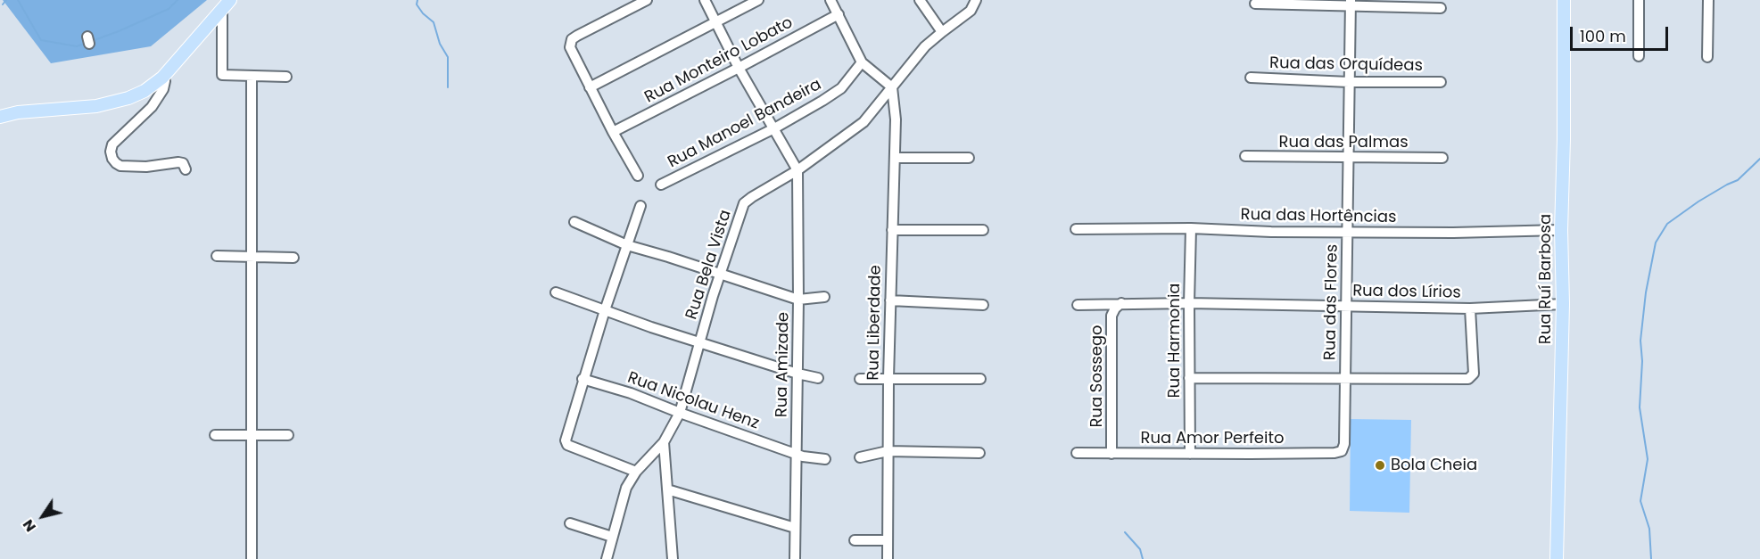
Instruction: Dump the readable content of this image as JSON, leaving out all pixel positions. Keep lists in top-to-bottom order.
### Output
{
  "streets": {
    "main road": ["Rua Ruí Barbosa"],
    "street": [
      "Rua Monteiro Lobato",
      "Rua das Orquídeas",
      "Rua Manoel Bandeira",
      "Rua das Palmas",
      "Rua das Hortências",
      "Rua Bela Vista",
      "Rua dos Lírios",
      "Rua das Flores",
      "Rua Liberdade",
      "Rua Harmonia",
      "Rua Amizade",
      "Rua Sossego",
      "Rua Nicolau Henz",
      "Rua Amor Perfeito"
    ]
  },
  "crossings": [
    ["Rua das Orquídeas", "Rua das Flores"],
    ["Rua das Palmas", "Rua das Flores"],
    ["Rua das Hortências", "Rua Ruí Barbosa"],
    ["Rua das Hortências", "Rua das Flores"],
    ["Rua das Hortências", "Rua Harmonia"],
    ["Rua Bela Vista", "Rua Liberdade"],
    ["Rua Bela Vista", "Rua Amizade"],
    ["Rua Bela Vista", "Rua Nicolau Henz"],
    ["Rua Ruí Barbosa", "Rua dos Lírios"],
    ["Rua dos Lírios", "Rua das Flores"],
    ["Rua dos Lírios", "Rua Harmonia"],
    ["Rua dos Lírios", "Rua Sossego"],
    ["Rua das Flores", "Rua Amor Perfeito"],
    ["Rua Harmonia", "Rua Amor Perfeito"],
    ["Rua Amizade", "Rua Nicolau Henz"],
    ["Rua Sossego", "Rua Amor Perfeito"]
  ],
  "places": ["Bola Cheia"],
  "scale_bar": "100 m",
  "north": "bottom left"
}
